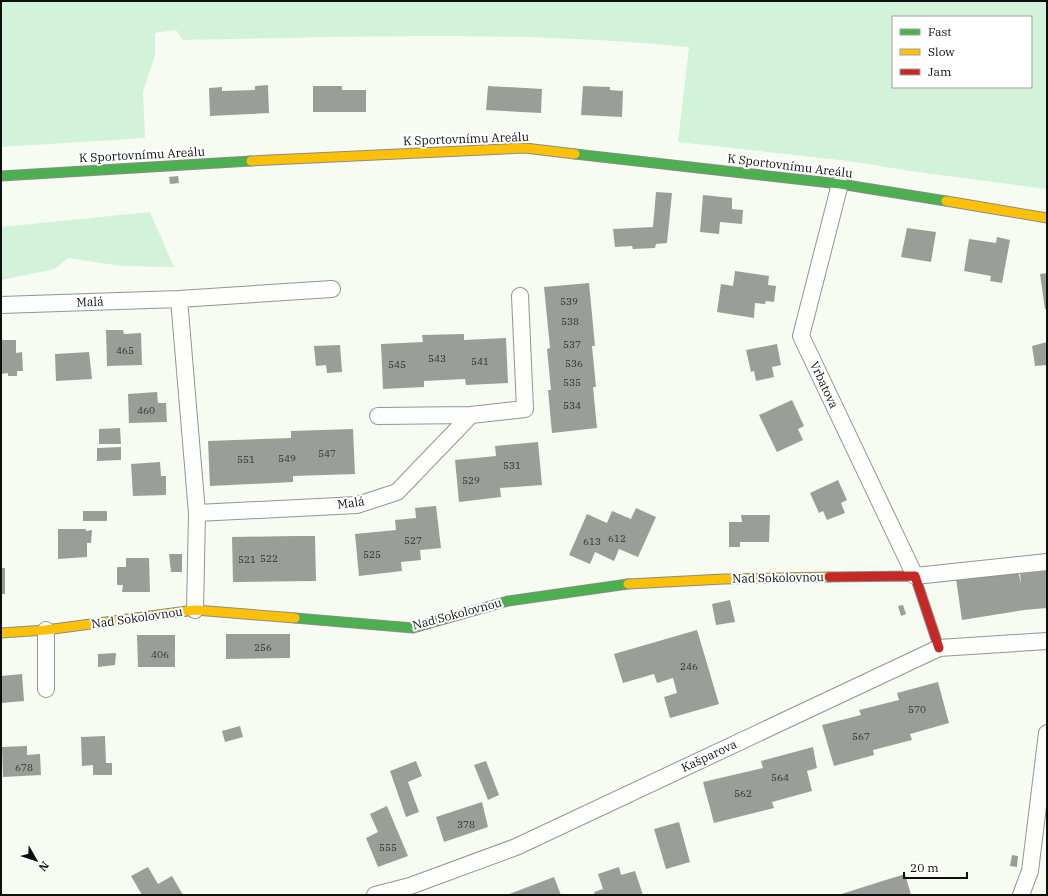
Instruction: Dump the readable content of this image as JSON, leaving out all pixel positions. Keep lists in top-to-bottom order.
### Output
{
  "streets": {
    "street": [
      "K Sportovnímu Areálu",
      "Malá",
      "Vrbatova",
      "Nad Sokolovnou",
      "Kašparova"
    ]
  },
  "crossings": [
    ["K Sportovnímu Areálu", "Vrbatova"],
    ["Vrbatova", "Nad Sokolovnou"]
  ],
  "house_numbers": [
    "539",
    "538",
    "537",
    "465",
    "543",
    "541",
    "536",
    "545",
    "535",
    "534",
    "460",
    "547",
    "549",
    "551",
    "531",
    "529",
    "612",
    "527",
    "613",
    "525",
    "522",
    "521",
    "256",
    "406",
    "246",
    "570",
    "567",
    "678",
    "564",
    "562",
    "378",
    "555"
  ],
  "legend": ["Fast", "Slow", "Jam"],
  "scale_bar": "20 m",
  "north": "bottom right"
}
